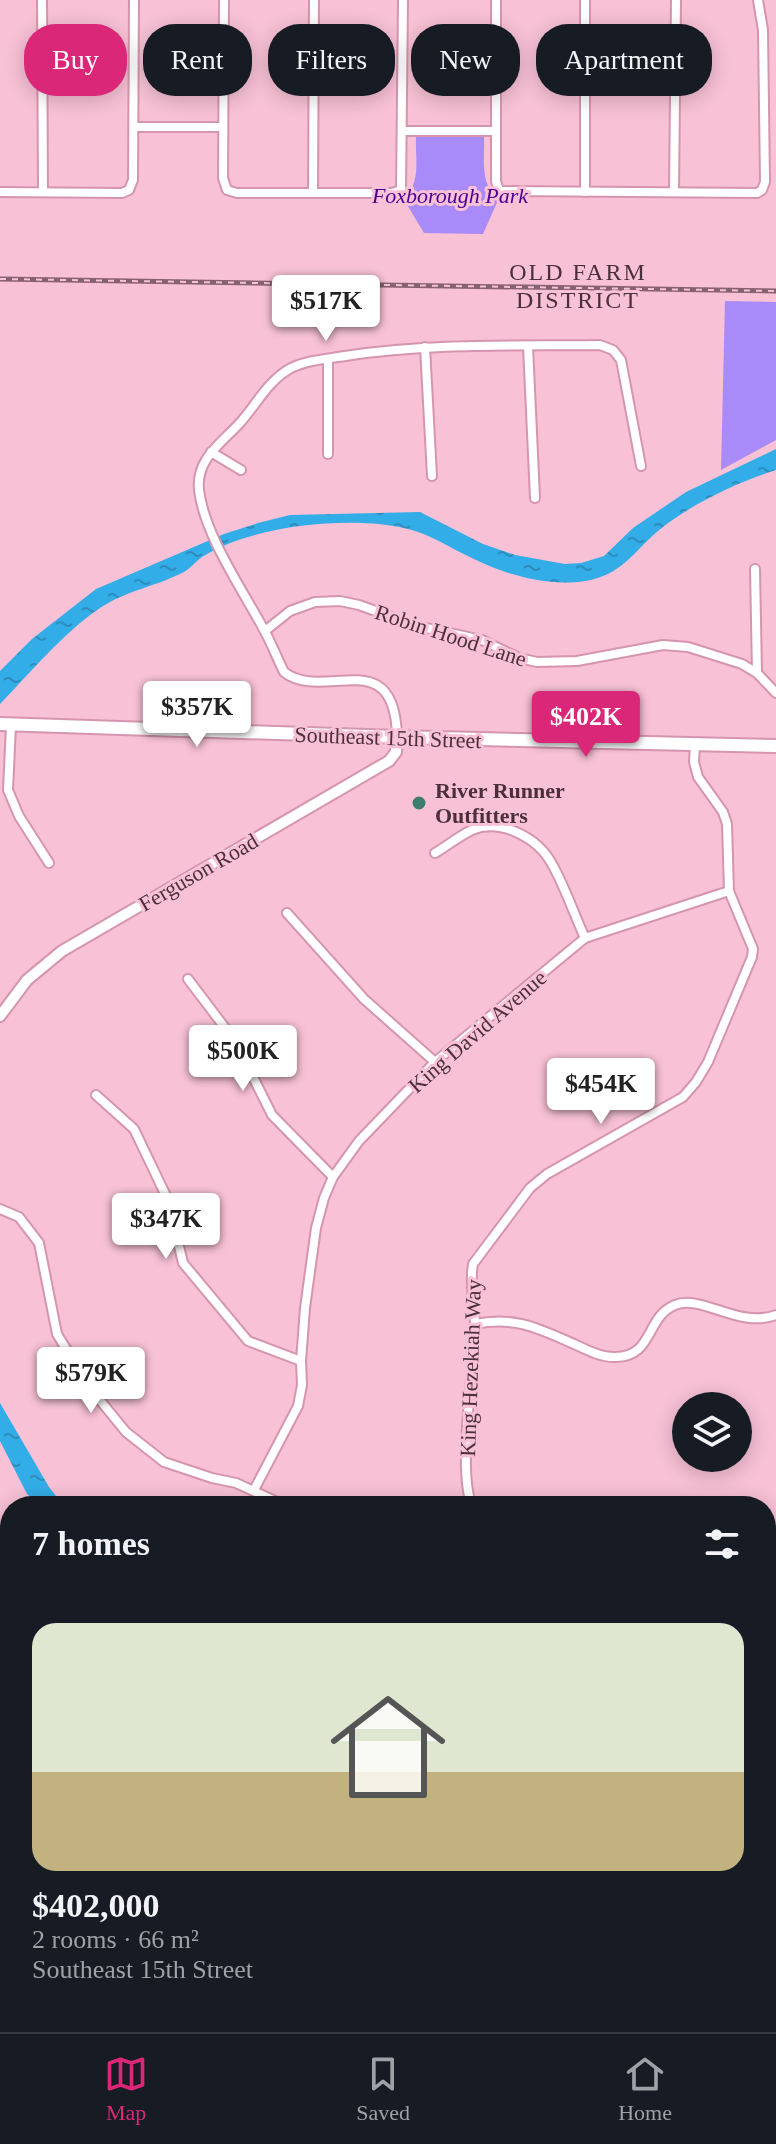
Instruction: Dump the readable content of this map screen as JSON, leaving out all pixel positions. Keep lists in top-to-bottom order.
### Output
{
  "streets": {
    "main road": ["Southeast 15th Street"],
    "street": [
      "Robin Hood Lane",
      "Ferguson Road",
      "King David Avenue",
      "King Hezekiah Way"
    ]
  },
  "crossings": [
    ["Southeast 15th Street", "Ferguson Road"],
    ["Southeast 15th Street", "King Hezekiah Way"],
    ["King David Avenue", "King Hezekiah Way"]
  ],
  "districts": ["OLD FARM DISTRICT"],
  "parks": ["Foxborough Park"],
  "places": ["River Runner Outfitters"],
  "page": {
    "chip": [
      "Buy",
      "Rent",
      "Filters",
      "New",
      "Apartment"
    ],
    "price": [
      "$517K",
      "$357K",
      "$402K",
      "$500K",
      "$454K",
      "$347K",
      "$579K"
    ],
    "heading": "7 homes",
    "list": [
      {
        "name": "$402,000",
        "note": "2 rooms · 66 m² · Southeast 15th Street"
      }
    ],
    "tabs": ["Map", "Saved", "Home"]
  }
}
